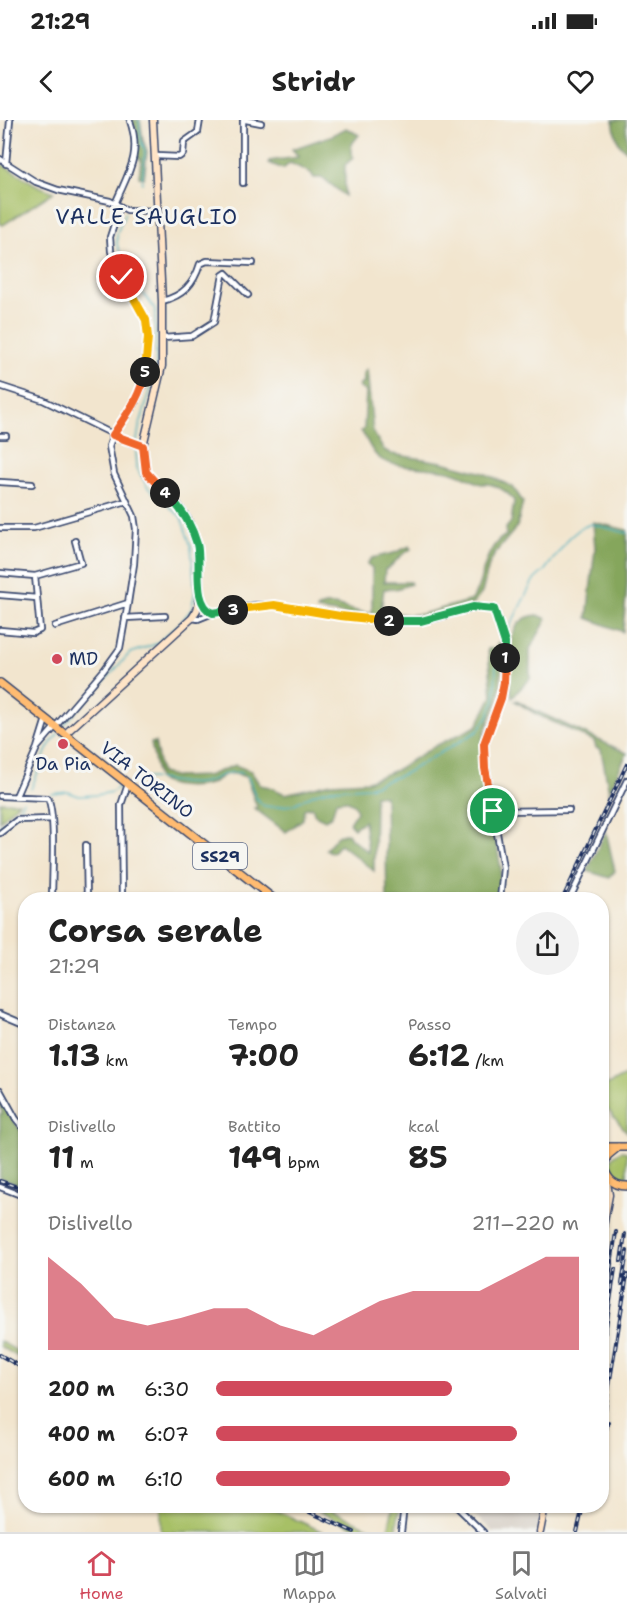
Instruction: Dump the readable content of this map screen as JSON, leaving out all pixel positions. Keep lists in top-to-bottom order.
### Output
{
  "streets": {
    "main road": ["VIA TORINO", "SS29"]
  },
  "districts": ["VALLE SAUGLIO"],
  "places": ["MD", "Da Pia"],
  "page": {
    "status": "21:29",
    "header": "Stridr",
    "pins": [
      "5",
      "4",
      "3",
      "2",
      "1"
    ],
    "heading": ["Corsa serale", "21:29"],
    "stats": [
      ["Distanza", "1.13 km"],
      ["Tempo", "7:00"],
      ["Passo", "6:12 /km"],
      ["Dislivello", "11 m"],
      ["Battito", "149 bpm"],
      ["kcal", "85"]
    ],
    "chart": ["Dislivello", "211–220 m"],
    "list": [
      {
        "name": "200 m",
        "note": "6:30"
      },
      {
        "name": "400 m",
        "note": "6:07"
      },
      {
        "name": "600 m",
        "note": "6:10"
      }
    ],
    "tabs": ["Home", "Mappa", "Salvati"]
  }
}
